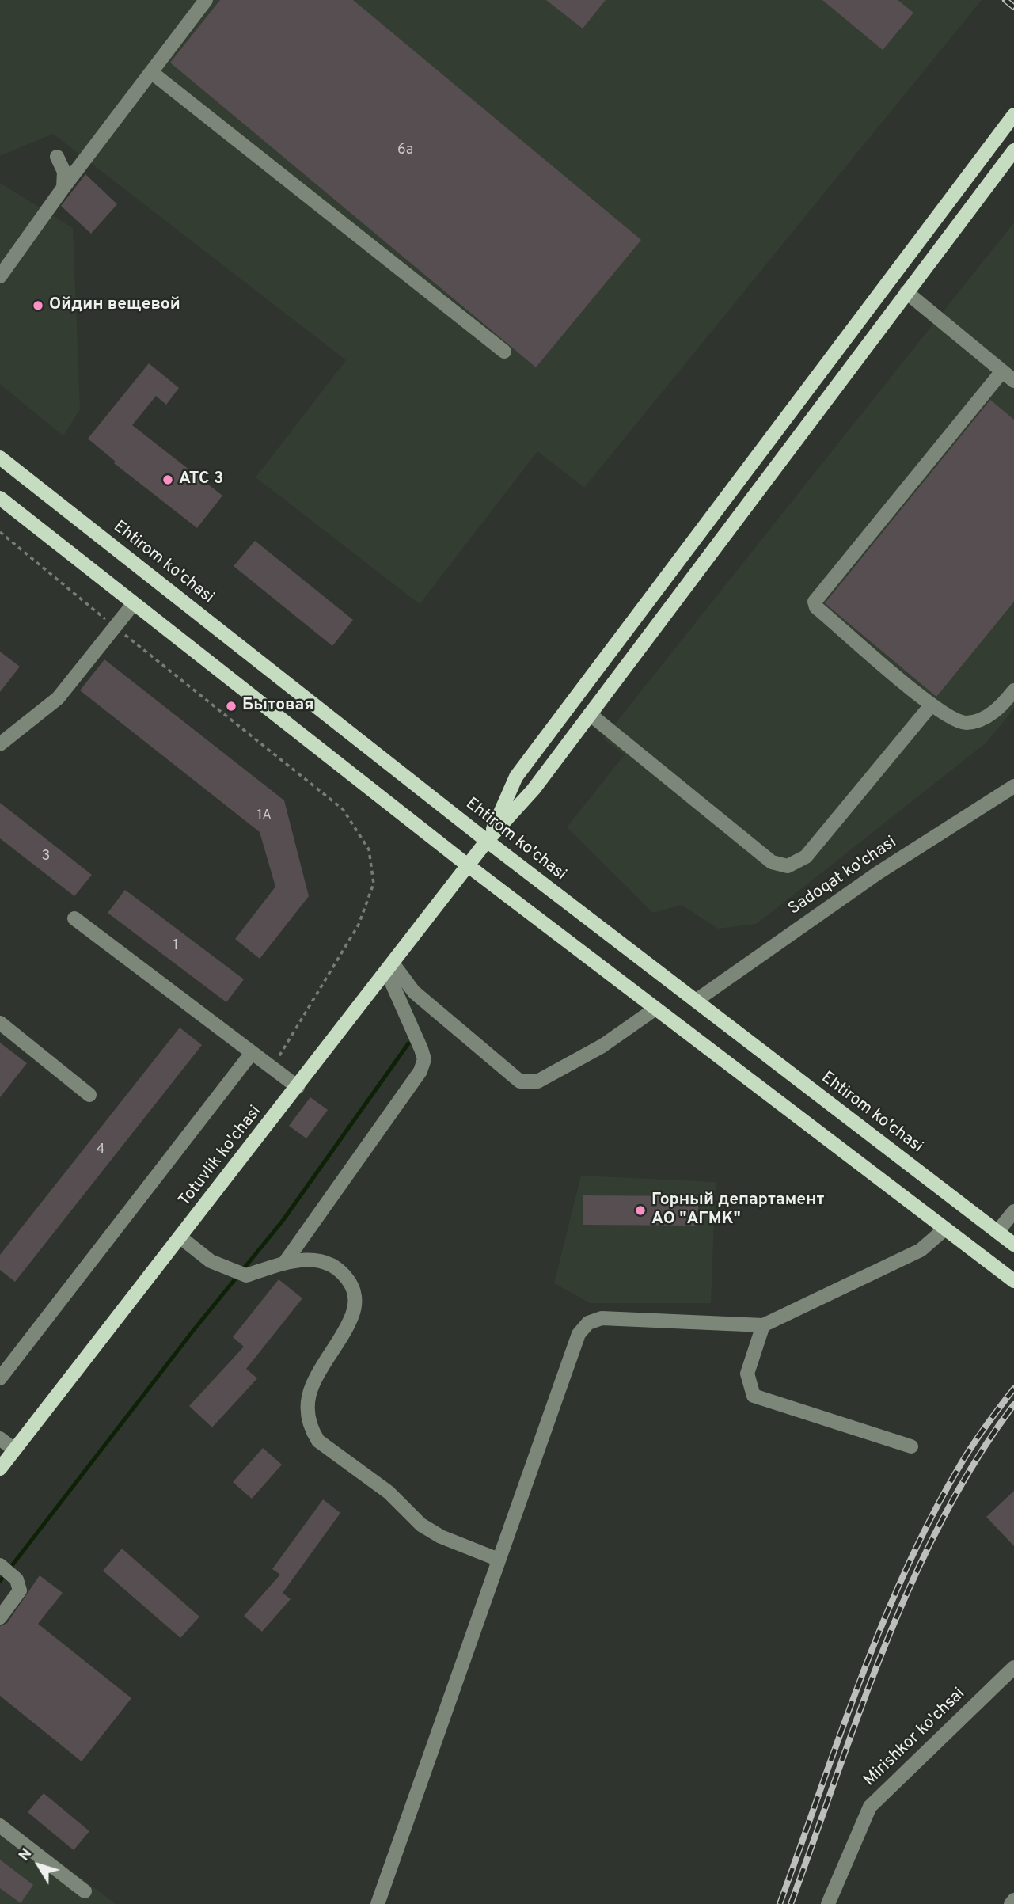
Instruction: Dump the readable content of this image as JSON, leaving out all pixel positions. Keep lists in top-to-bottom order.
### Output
{
  "streets": {
    "main road": ["Ehtirom ko'chasi", "Totuvlik ko'chasi"],
    "street": ["Sadoqat ko'chasi", "Mirishkor ko'chsai"]
  },
  "crossings": [
    ["Ehtirom ko'chasi", "Sadoqat ko'chasi"],
    ["Ehtirom ko'chasi", "Totuvlik ko'chasi"]
  ],
  "places": [
    "Ойдин вещевой",
    "АТС 3",
    "Бытовая",
    "Горный департамент АО \"АГМК\""
  ],
  "house_numbers": [
    "6а",
    "1А",
    "3",
    "1",
    "4"
  ],
  "north": "top left"
}
